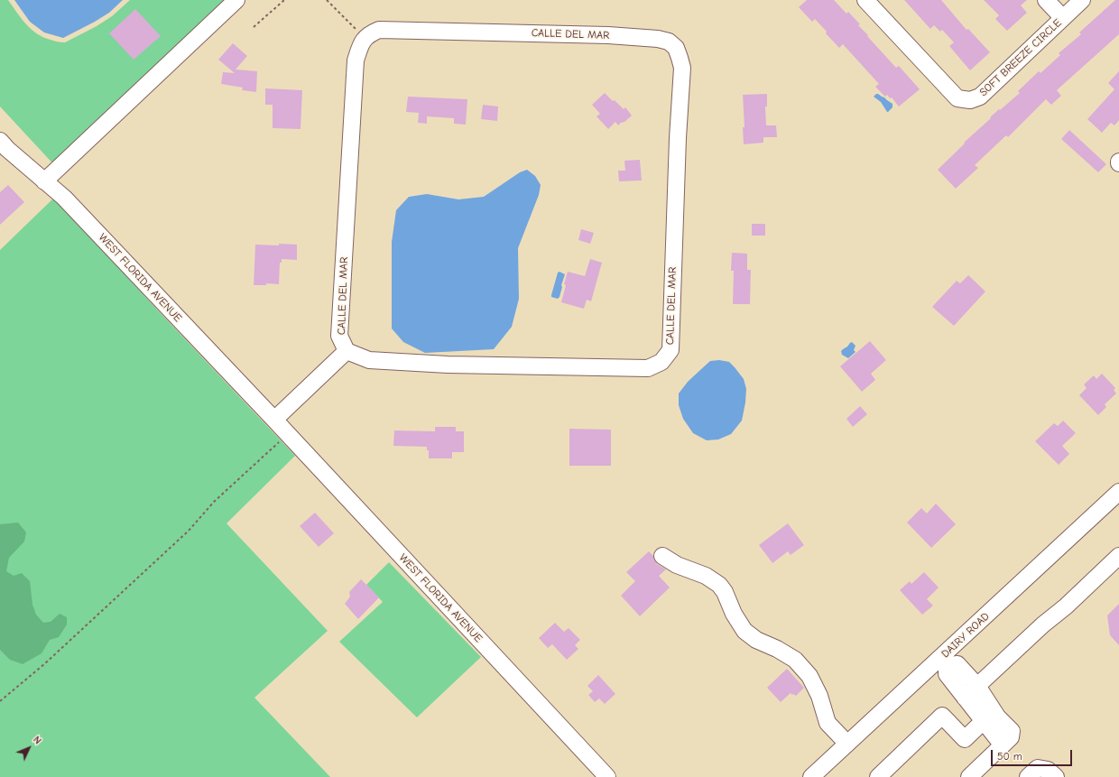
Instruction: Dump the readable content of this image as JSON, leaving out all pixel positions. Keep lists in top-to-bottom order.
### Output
{
  "streets": {
    "street": [
      "CALLE DEL MAR",
      "SOFT BREEZE CIRCLE",
      "WEST FLORIDA AVENUE",
      "DAIRY ROAD"
    ]
  },
  "scale_bar": "50 m",
  "north": "top right"
}
